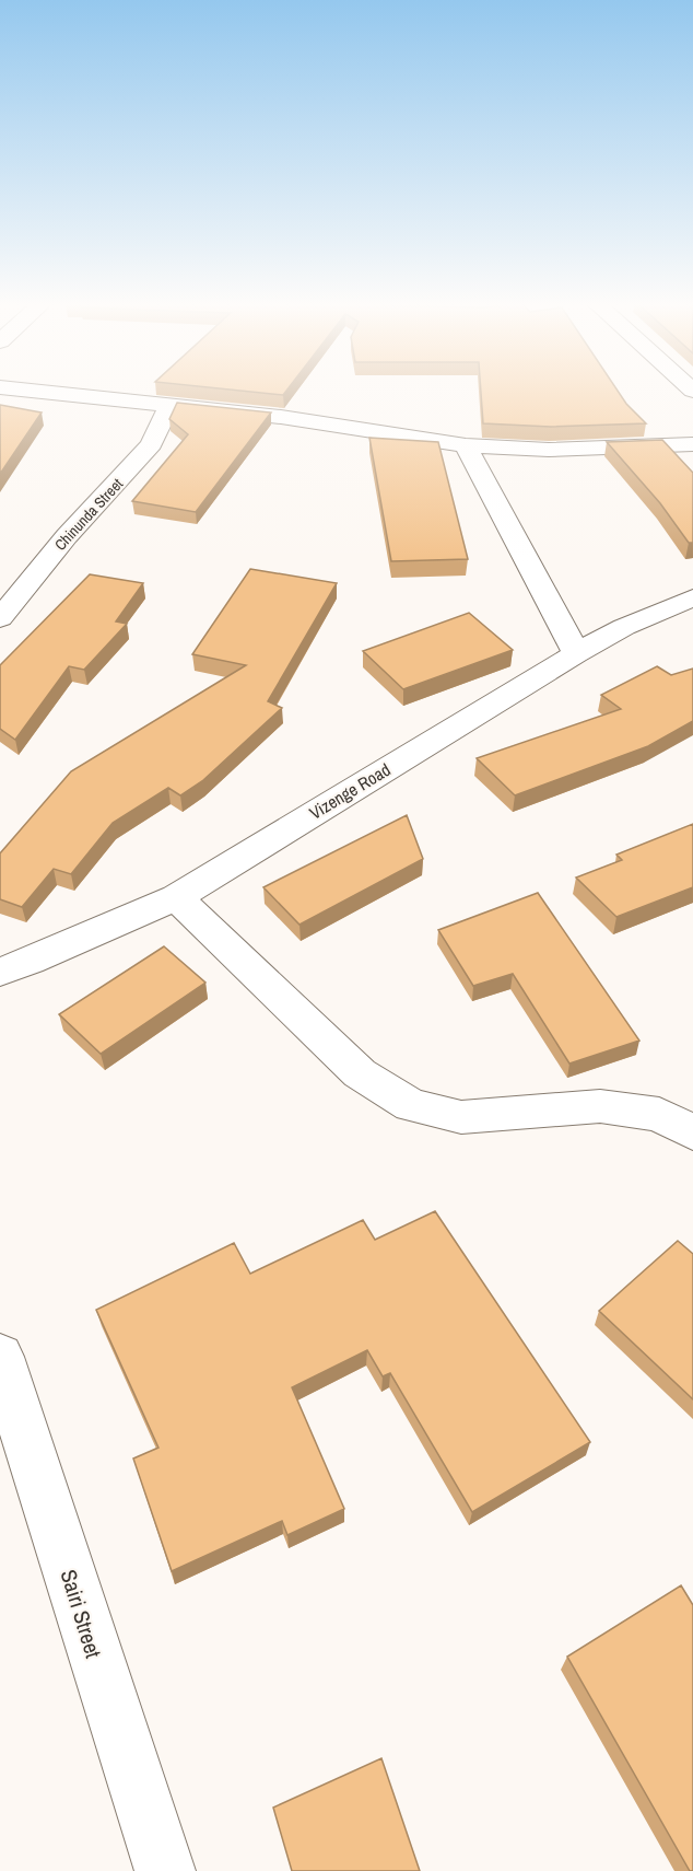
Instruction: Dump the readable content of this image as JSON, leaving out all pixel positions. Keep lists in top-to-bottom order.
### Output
{
  "streets": {
    "street": ["Chinunda Street", "Vizenge Road", "Sairi Street"]
  }
}
